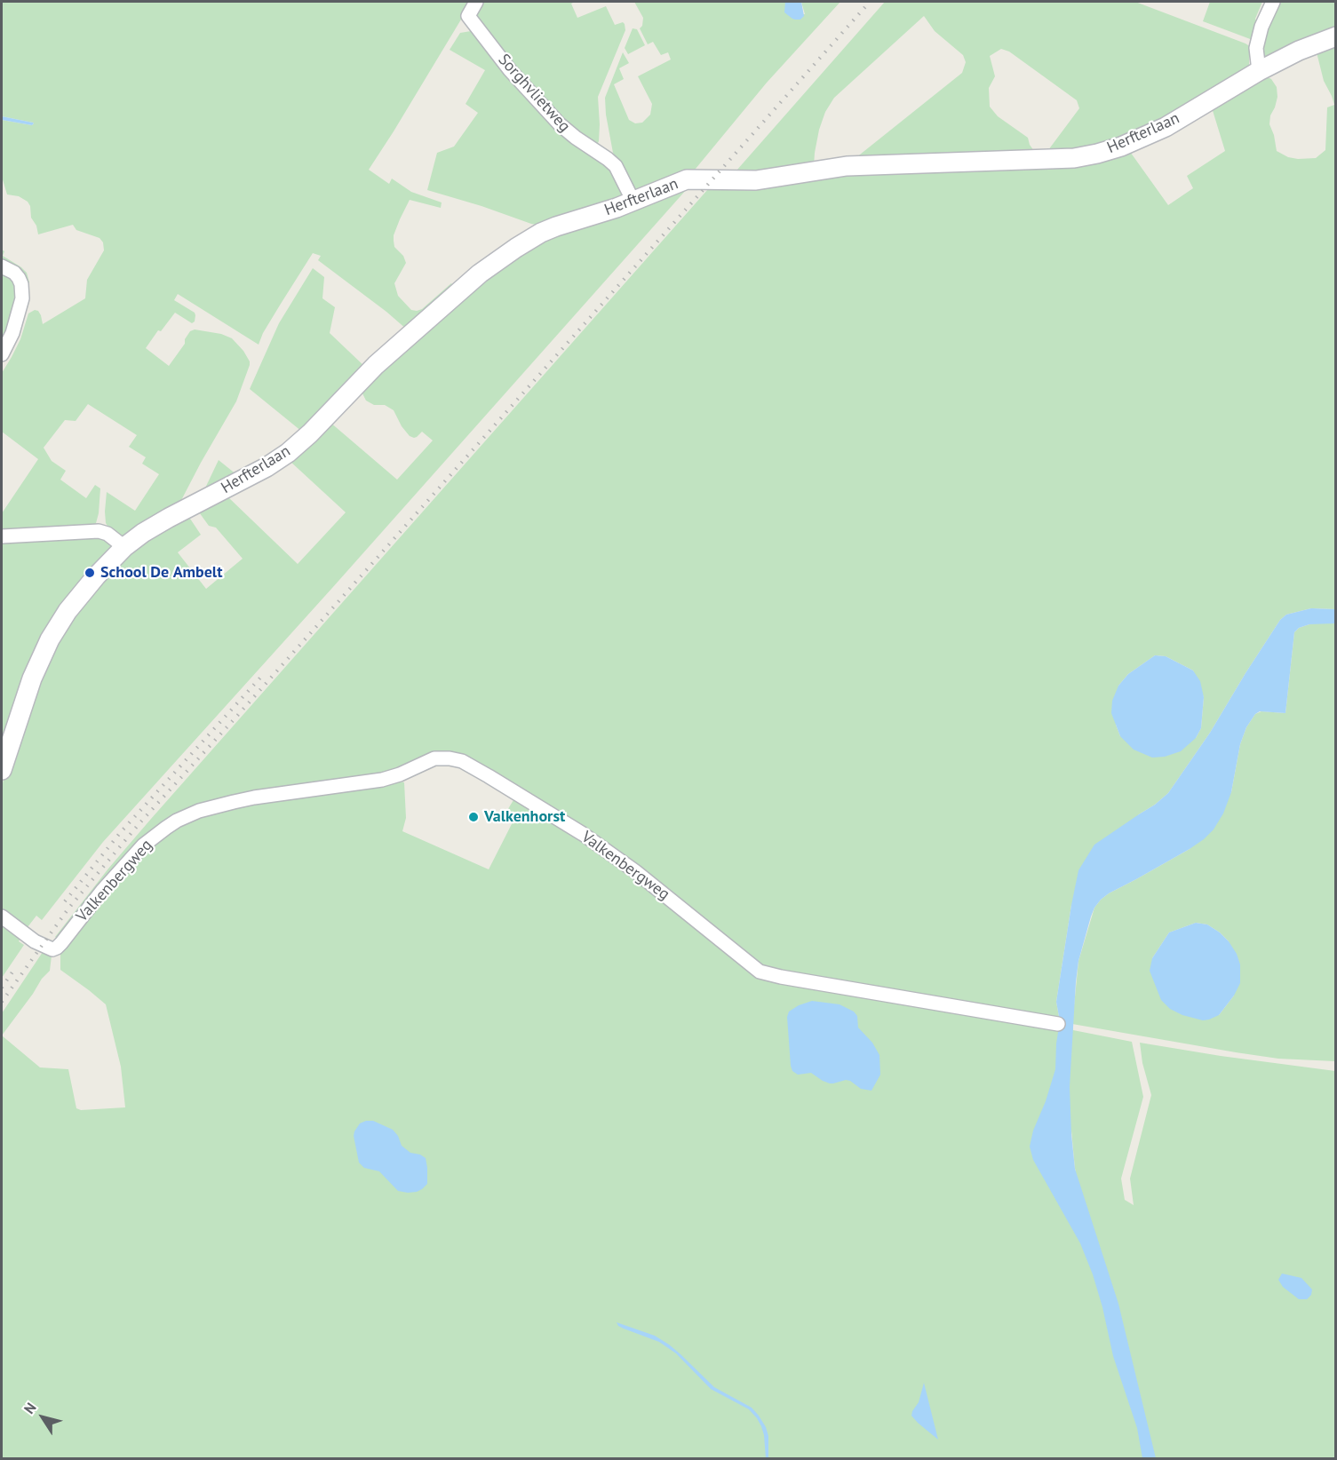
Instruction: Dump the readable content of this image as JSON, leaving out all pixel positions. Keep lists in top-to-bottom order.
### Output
{
  "streets": {
    "street": ["Sorghvlietweg", "Herfterlaan", "Valkenbergweg"]
  },
  "crossings": [
    ["Sorghvlietweg", "Herfterlaan"]
  ],
  "places": ["School De Ambelt", "Valkenhorst"],
  "north": "top left"
}
